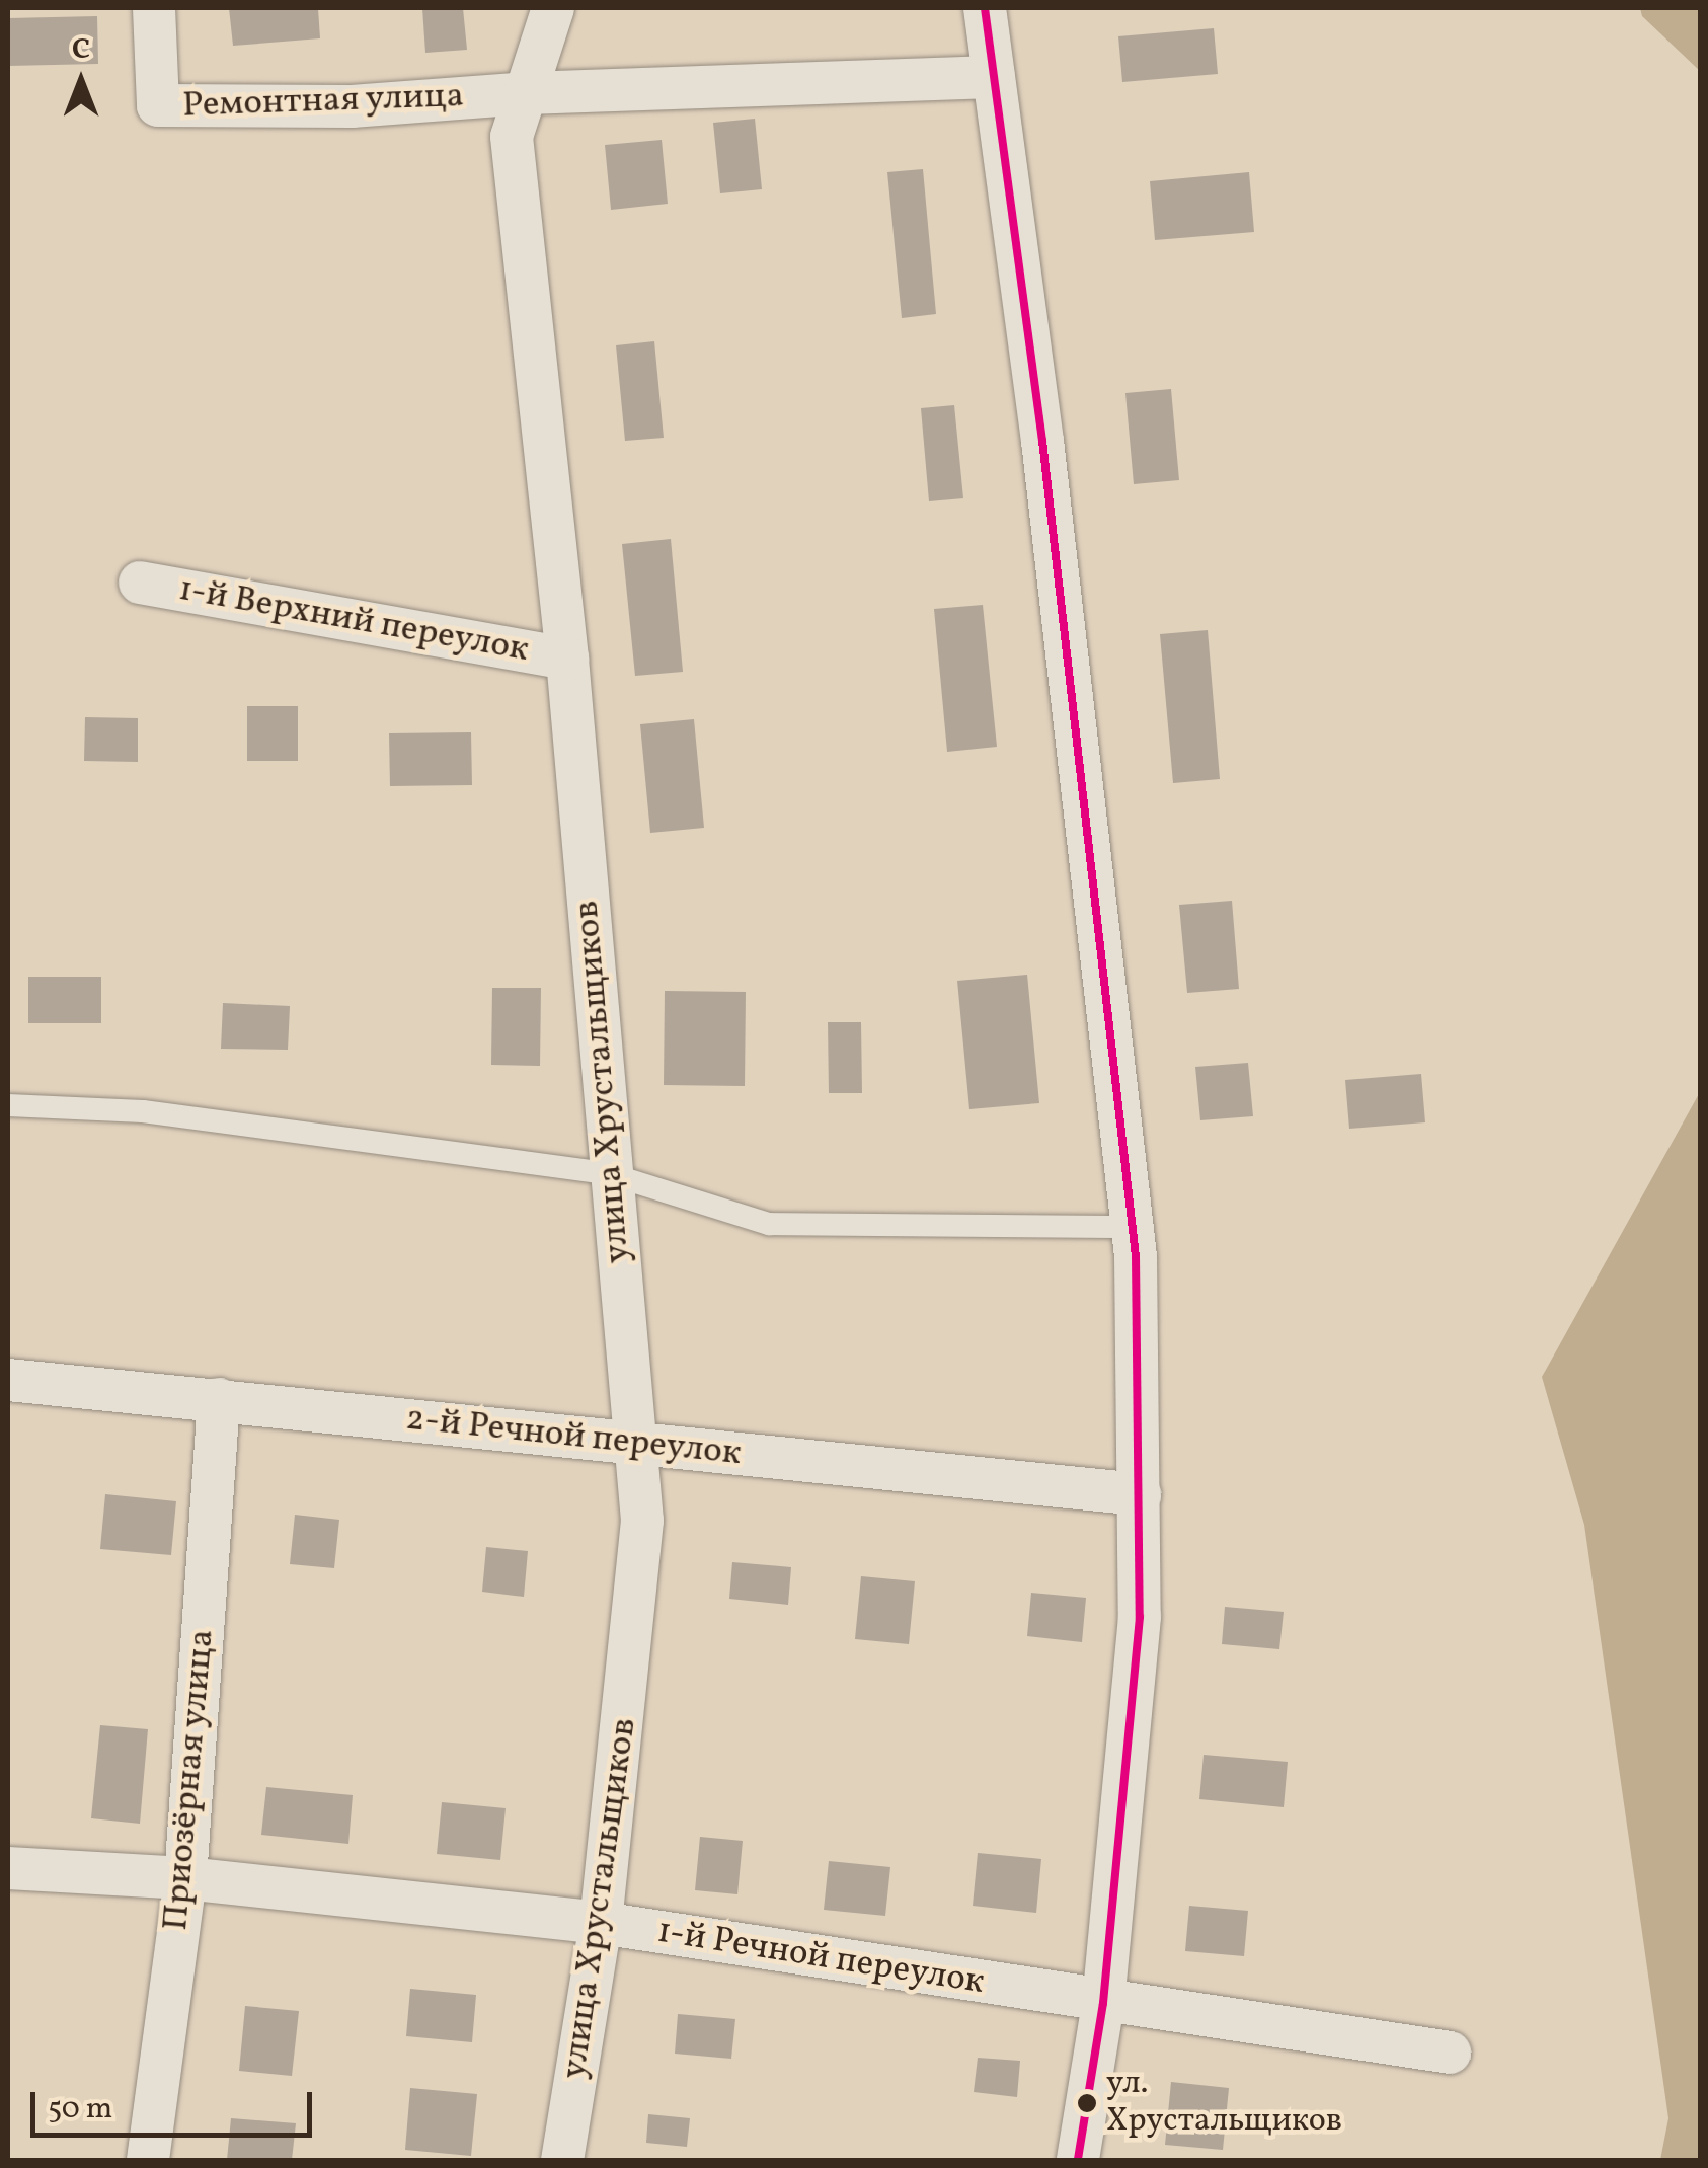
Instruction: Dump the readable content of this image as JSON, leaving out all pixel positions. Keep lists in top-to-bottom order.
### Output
{
  "streets": {
    "street": [
      "Ремонтная улица",
      "1-й Верхний переулок",
      "улица Хрустальщиков",
      "2-й Речной переулок",
      "Приозёрная улица",
      "1-й Речной переулок"
    ]
  },
  "crossings": [
    ["Ремонтная улица", "улица Хрустальщиков"],
    ["1-й Верхний переулок", "улица Хрустальщиков"],
    ["улица Хрустальщиков", "2-й Речной переулок"],
    ["улица Хрустальщиков", "1-й Речной переулок"],
    ["2-й Речной переулок", "Приозёрная улица"],
    ["Приозёрная улица", "1-й Речной переулок"]
  ],
  "places": ["ул. Хрустальщиков"],
  "scale_bar": "50 m",
  "north": "top"
}
